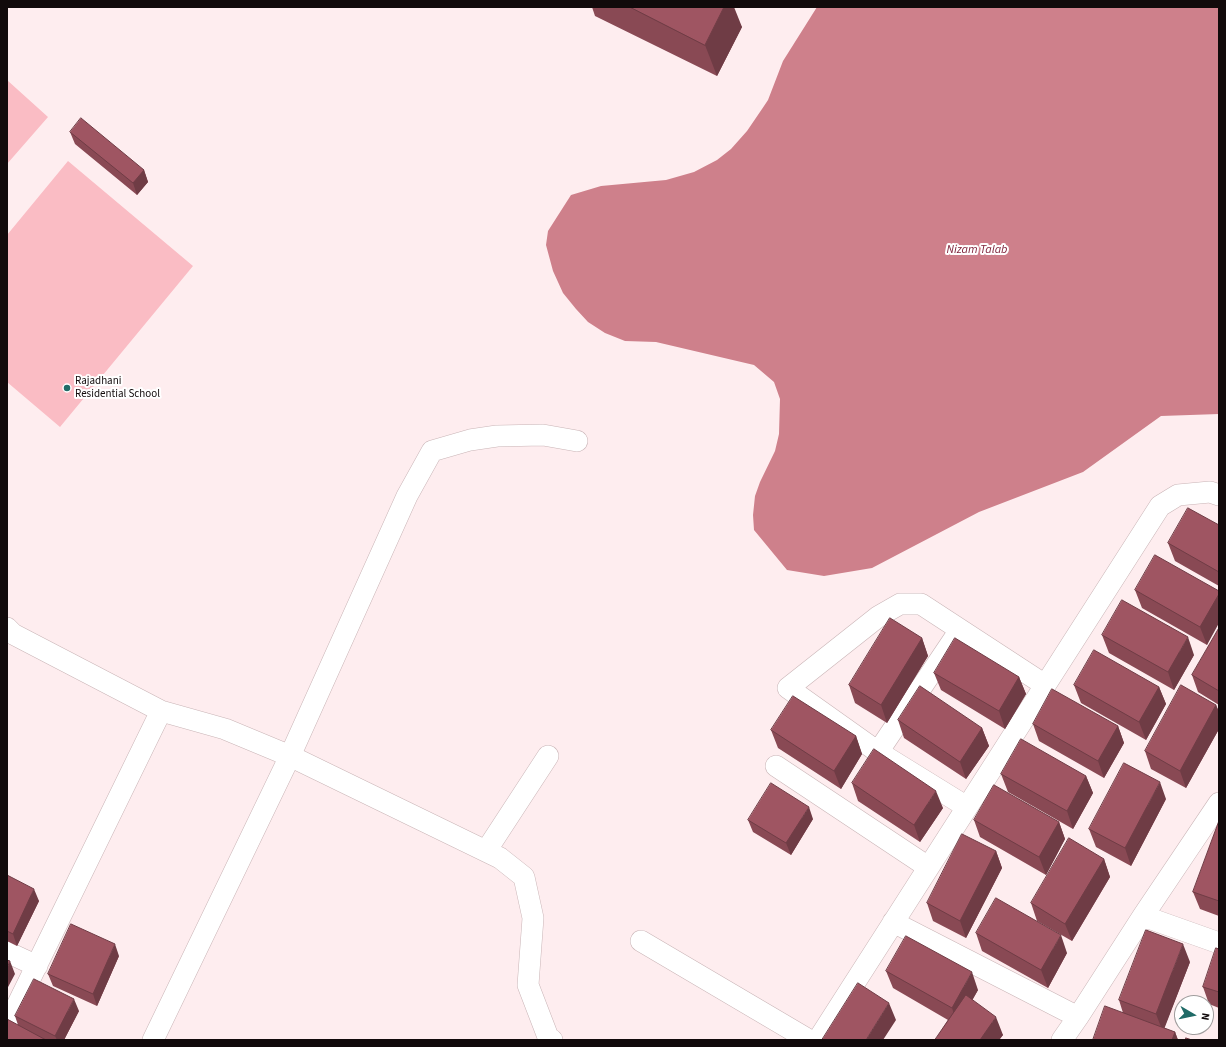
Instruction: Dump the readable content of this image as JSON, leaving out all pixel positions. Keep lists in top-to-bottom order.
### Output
{
  "water": ["Nizam Talab"],
  "places": ["Rajadhani Residential School"],
  "north": "right"
}
